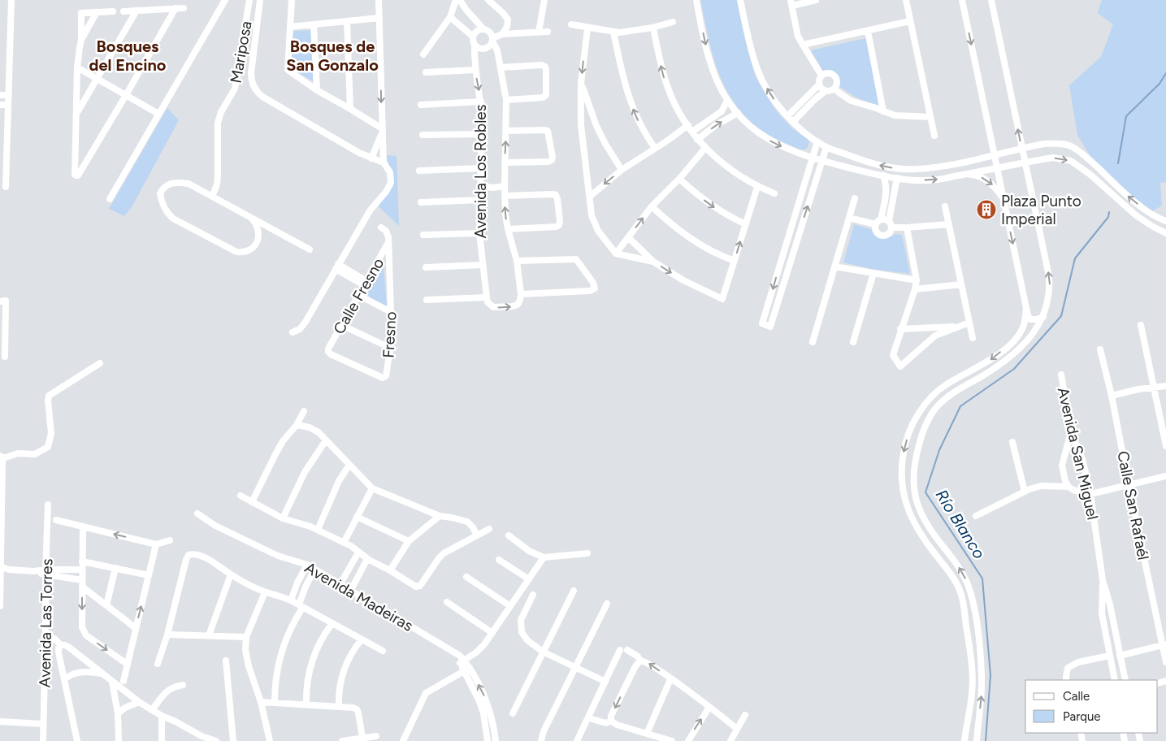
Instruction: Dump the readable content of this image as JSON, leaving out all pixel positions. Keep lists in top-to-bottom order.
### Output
{
  "streets": {
    "street": [
      "Mariposa",
      "Avenida Los Robles",
      "Calle Fresno",
      "Fresno",
      "Avenida San Miguel",
      "Calle San Rafaél",
      "Avenida Madeiras",
      "Avenida Las Torres"
    ]
  },
  "crossings": [
    ["Calle Fresno", "Fresno"]
  ],
  "districts": ["Bosques del Encino", "Bosques de San Gonzalo"],
  "water": ["Río Blanco"],
  "places": {
    "building": ["Plaza Punto Imperial"]
  },
  "legend": ["Calle", "Parque"]
}
